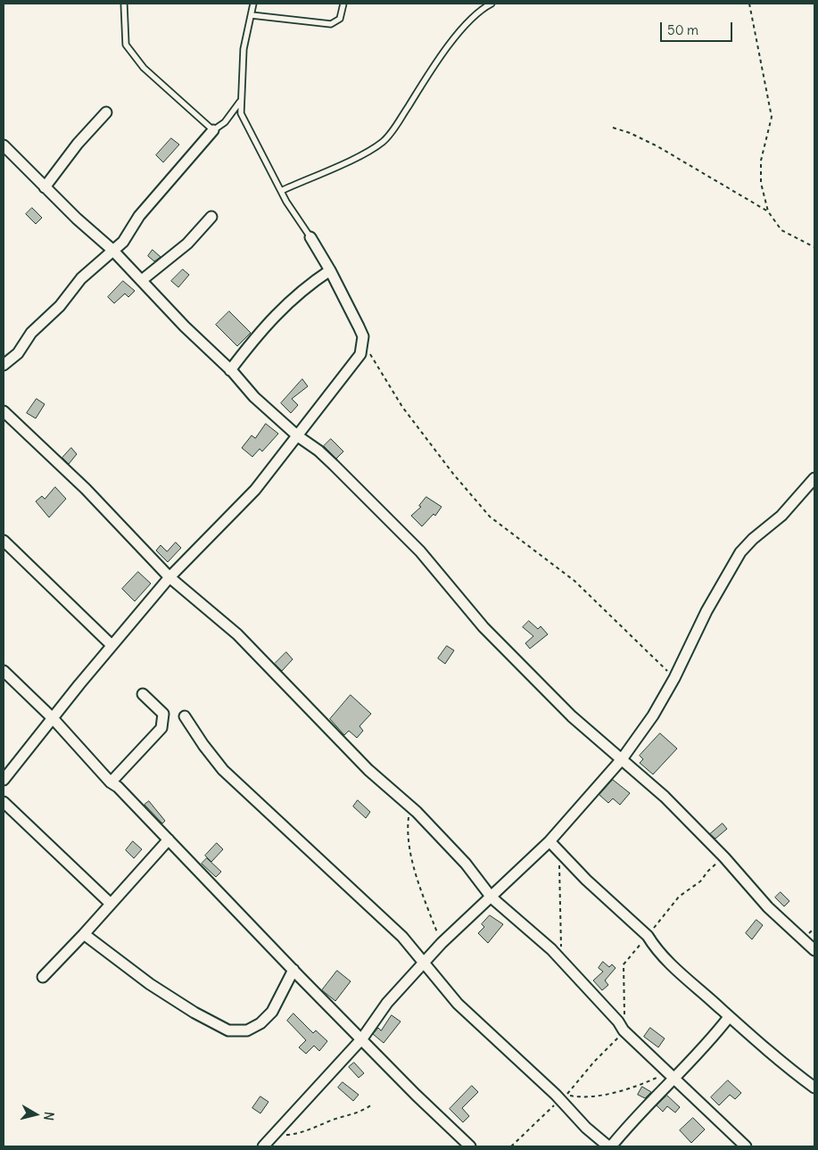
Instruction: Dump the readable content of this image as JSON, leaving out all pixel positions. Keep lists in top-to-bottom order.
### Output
{
  "scale_bar": "50 m",
  "north": "right"
}
